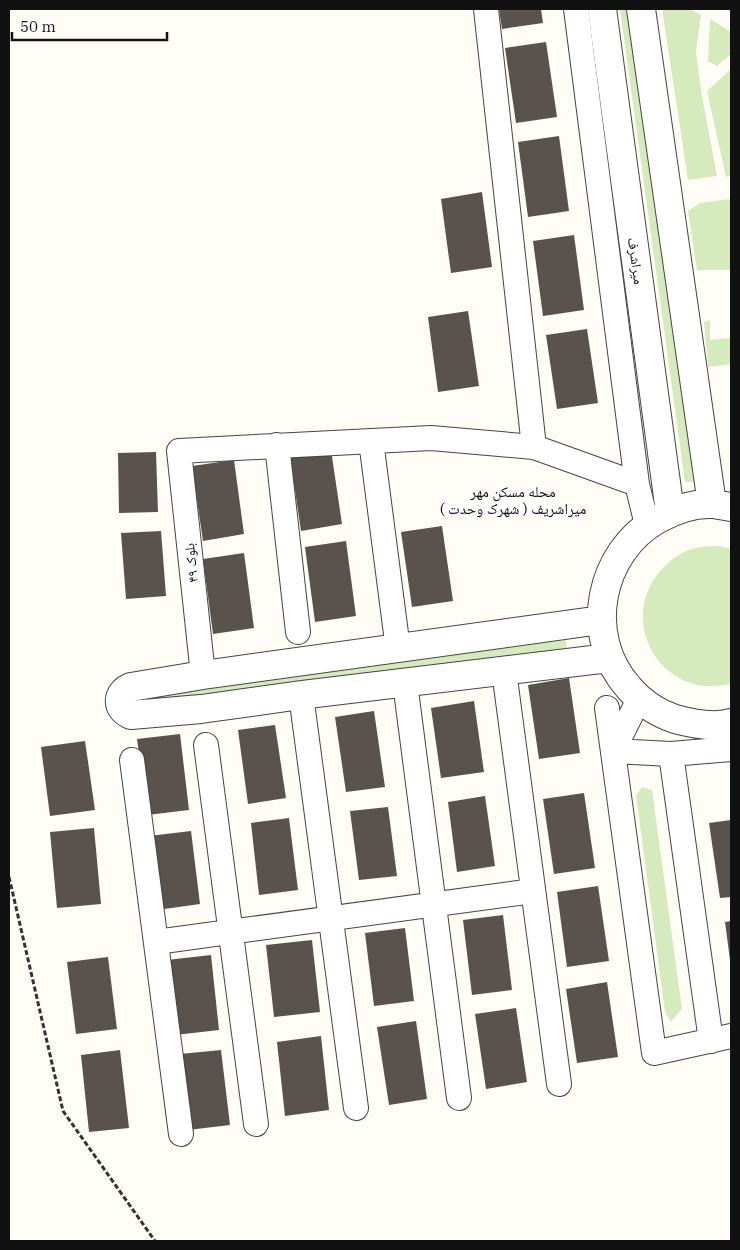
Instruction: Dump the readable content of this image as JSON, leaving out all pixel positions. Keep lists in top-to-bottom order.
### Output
{
  "streets": {
    "street": ["میراشرف", "بلوک ۴۹"]
  },
  "districts": ["محله مسکن مهر میراشریف ( شهرک وحدت )"],
  "scale_bar": "50 m"
}
